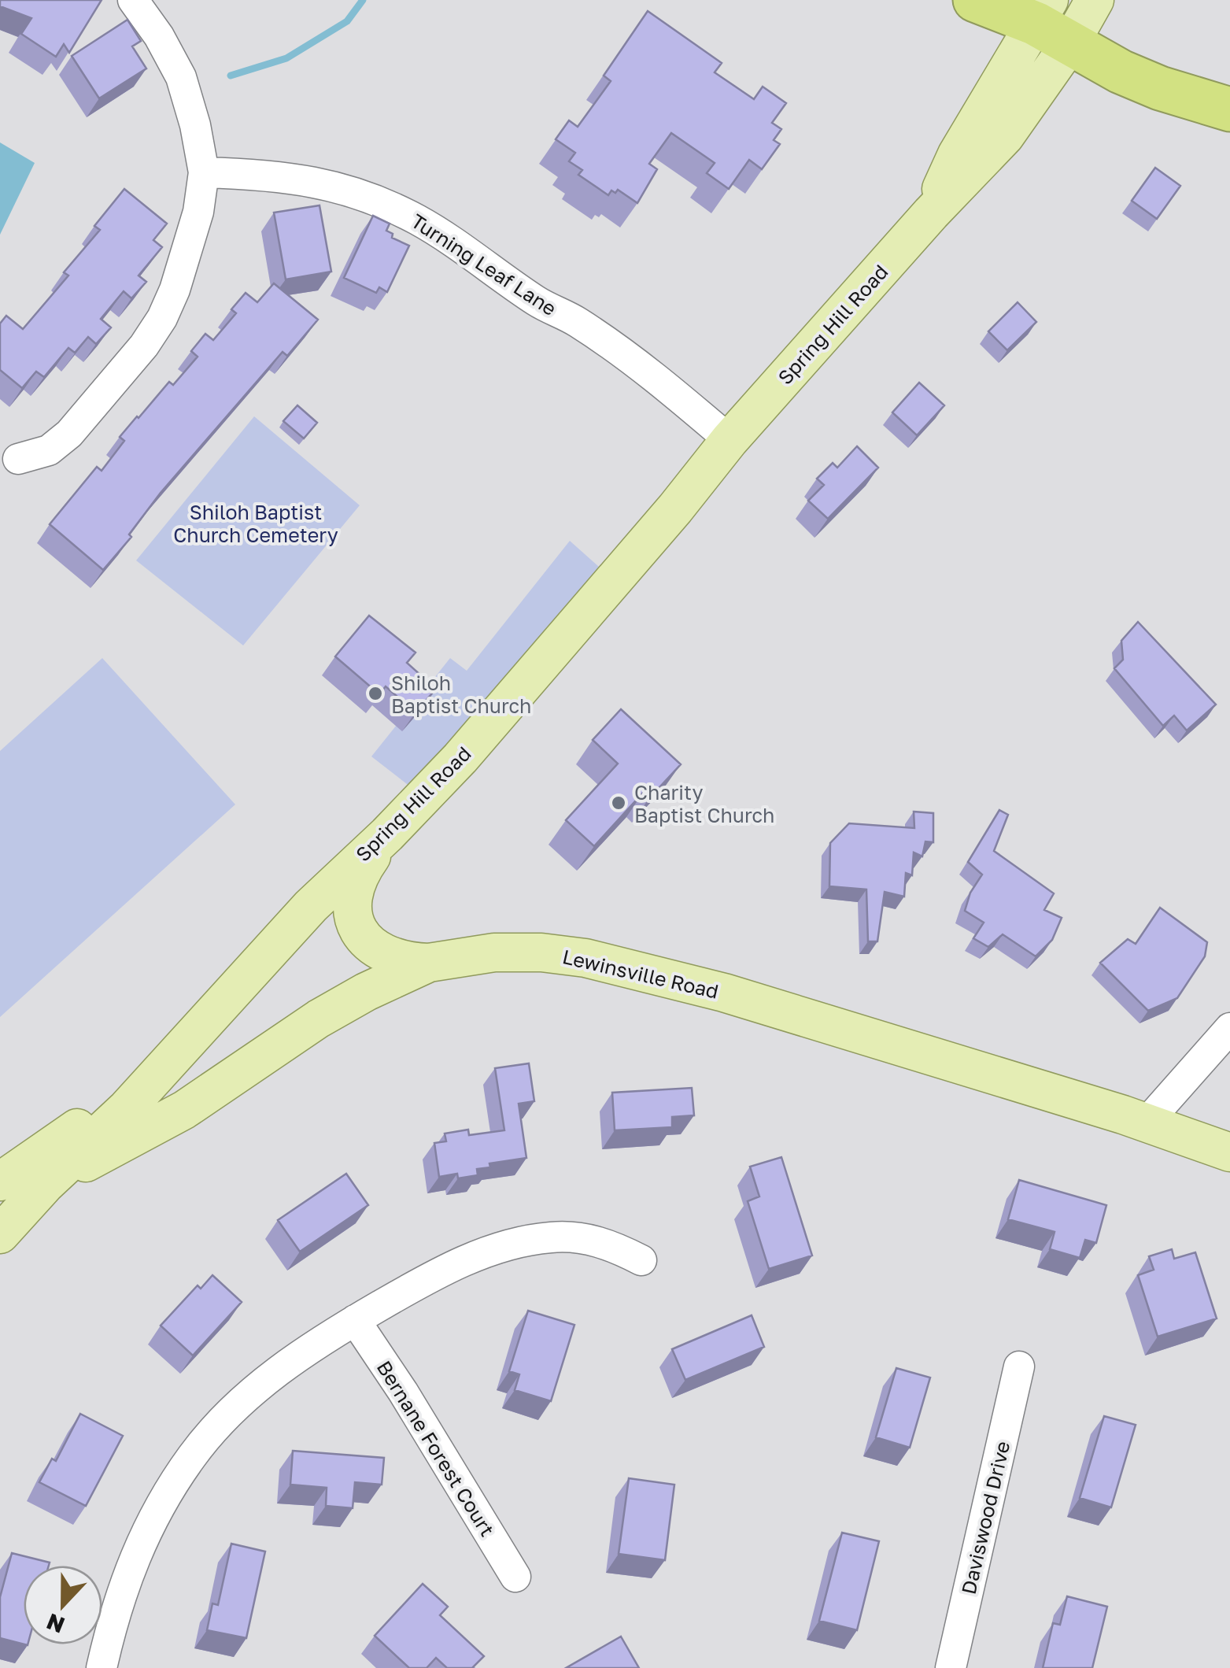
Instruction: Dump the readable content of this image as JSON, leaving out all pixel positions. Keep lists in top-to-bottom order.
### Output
{
  "streets": {
    "main road": ["Spring Hill Road", "Lewinsville Road"],
    "street": ["Turning Leaf Lane", "Bernane Forest Court", "Daviswood Drive"]
  },
  "crossings": [
    ["Turning Leaf Lane", "Spring Hill Road"],
    ["Spring Hill Road", "Lewinsville Road"]
  ],
  "parks": ["Shiloh Baptist Church Cemetery"],
  "places": ["Shiloh Baptist Church", "Charity Baptist Church"],
  "north": "bottom"
}
